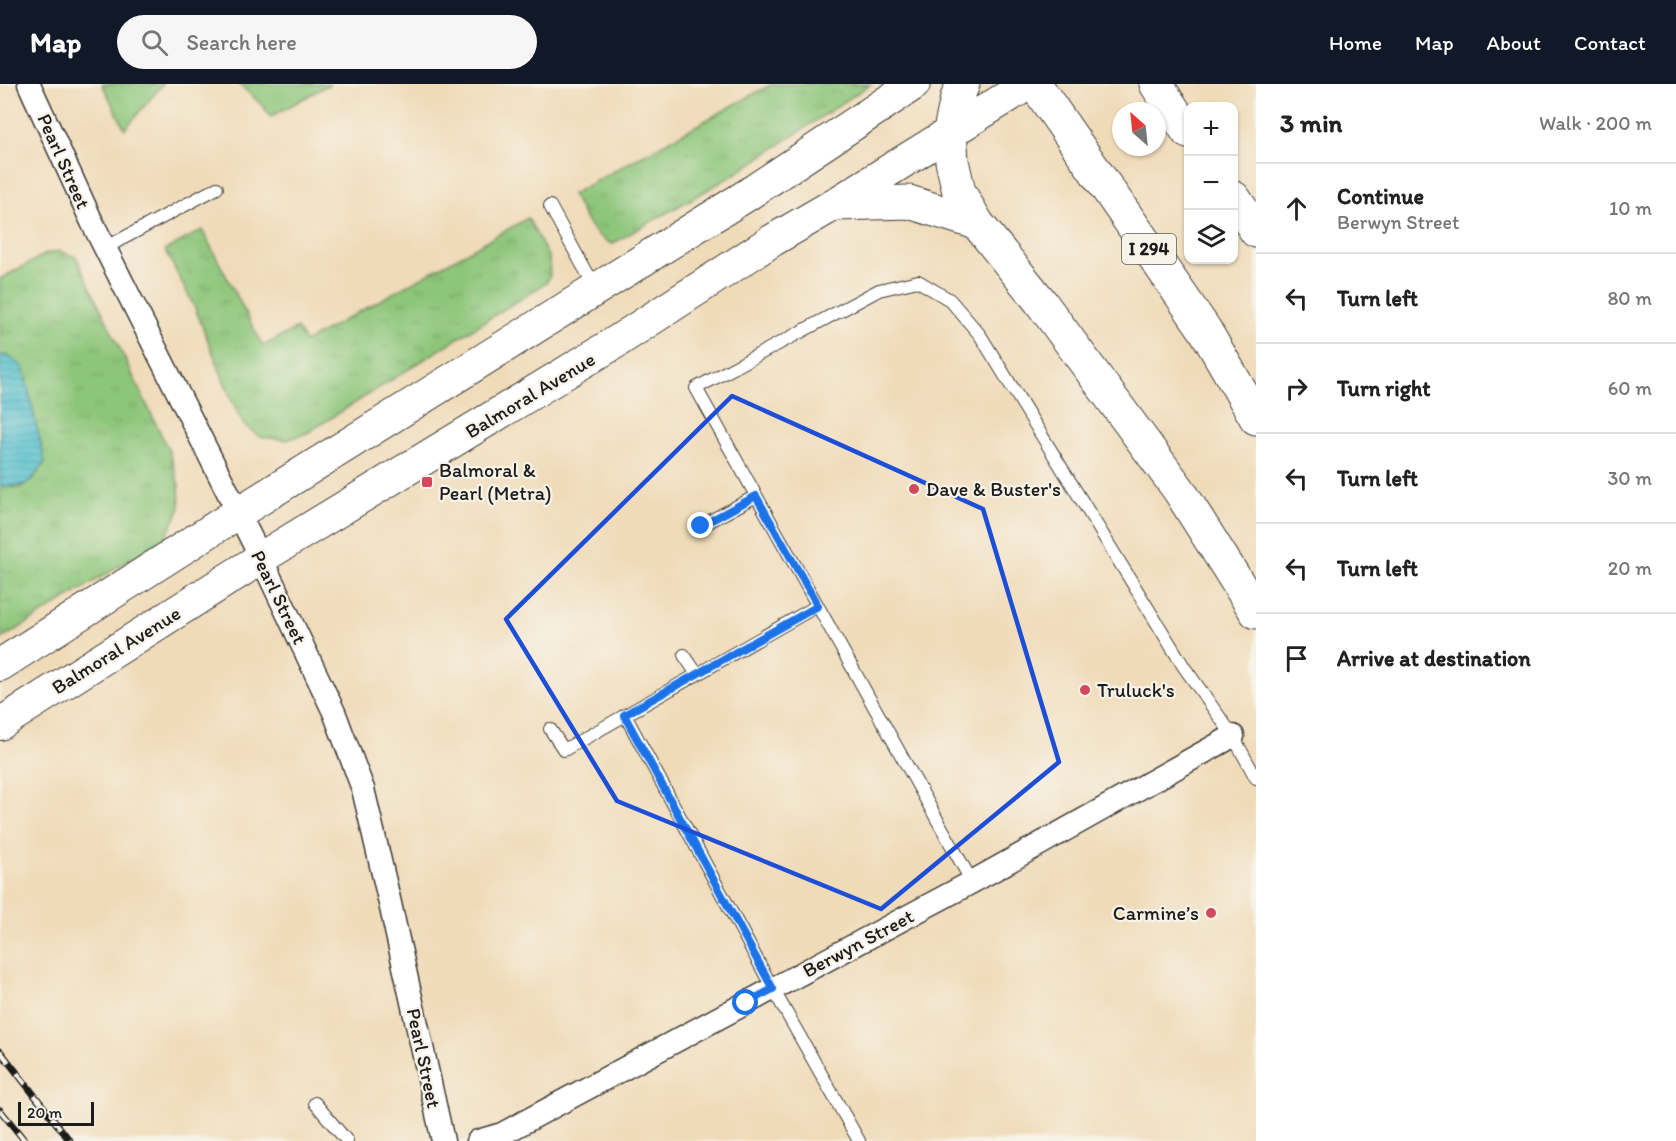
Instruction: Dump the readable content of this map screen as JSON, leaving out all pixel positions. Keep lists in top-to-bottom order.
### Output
{
  "streets": {
    "highway": ["I 294"],
    "street": ["Pearl Street", "Balmoral Avenue", "Berwyn Street"]
  },
  "crossings": [
    ["Pearl Street", "Balmoral Avenue"]
  ],
  "places": {
    "transit": ["Balmoral & Pearl (Metra)"],
    "other": ["Dave & Buster's", "Truluck's", "Carmine’s"]
  },
  "scale_bar": "20 m",
  "north": "top left",
  "page": {
    "header": "Map",
    "search": "Search here",
    "nav": [
      "Home",
      "Map",
      "About",
      "Contact"
    ],
    "heading": ["3 min", "Walk · 200 m"],
    "map_buttons": ["+", "−"],
    "list": [
      ["Continue", "Berwyn Street", "10 m"],
      ["Turn left", "80 m"],
      ["Turn right", "60 m"],
      ["Turn left", "30 m"],
      ["Turn left", "20 m"],
      "Arrive at destination"
    ],
    "scale": "20 m"
  }
}
